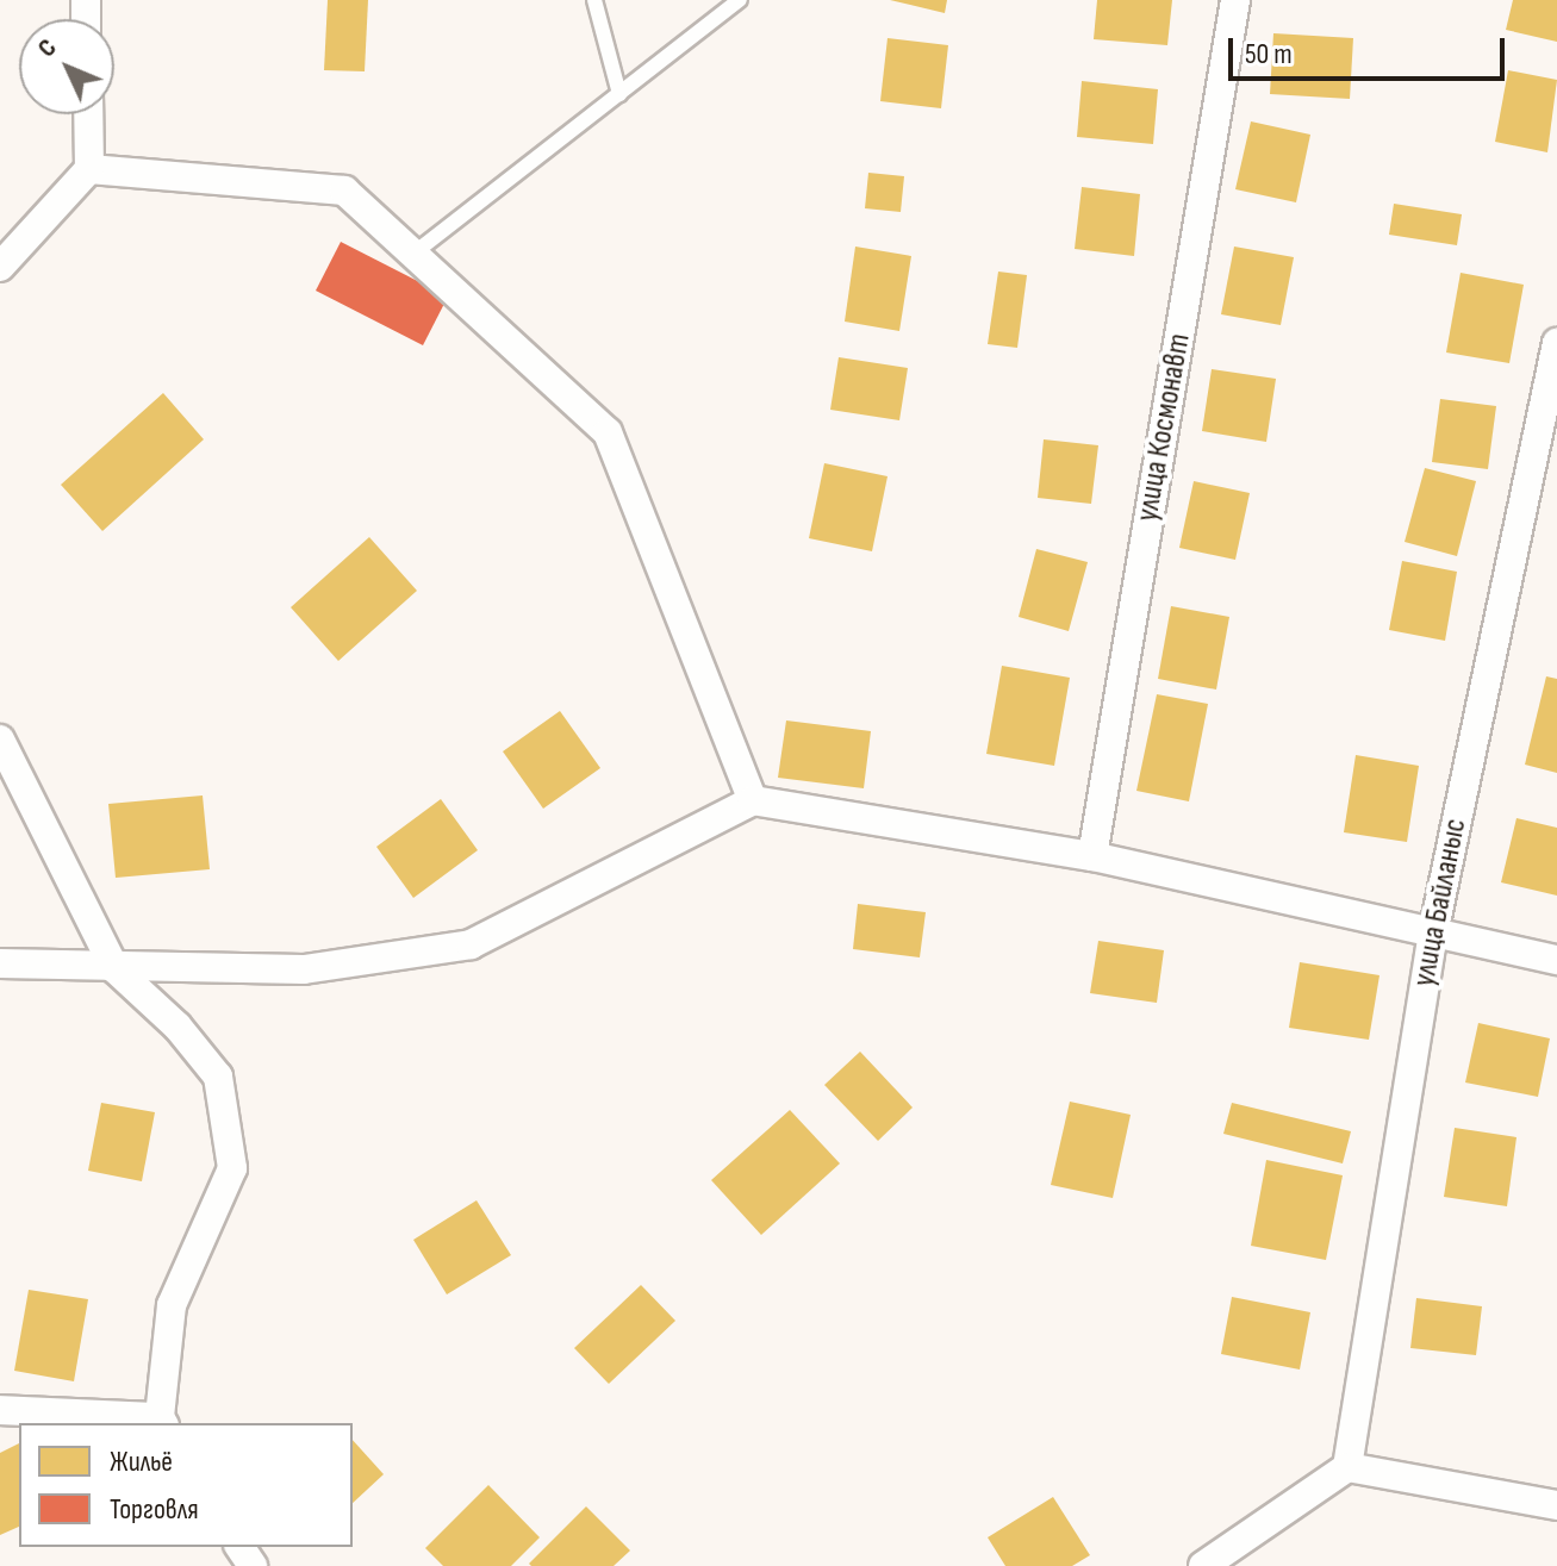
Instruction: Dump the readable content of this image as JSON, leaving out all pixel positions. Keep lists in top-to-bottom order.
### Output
{
  "streets": {
    "street": ["улица Космонавт", "улица Байланыс"]
  },
  "legend": ["Жильё", "Торговля"],
  "scale_bar": "50 m",
  "north": "top left"
}
